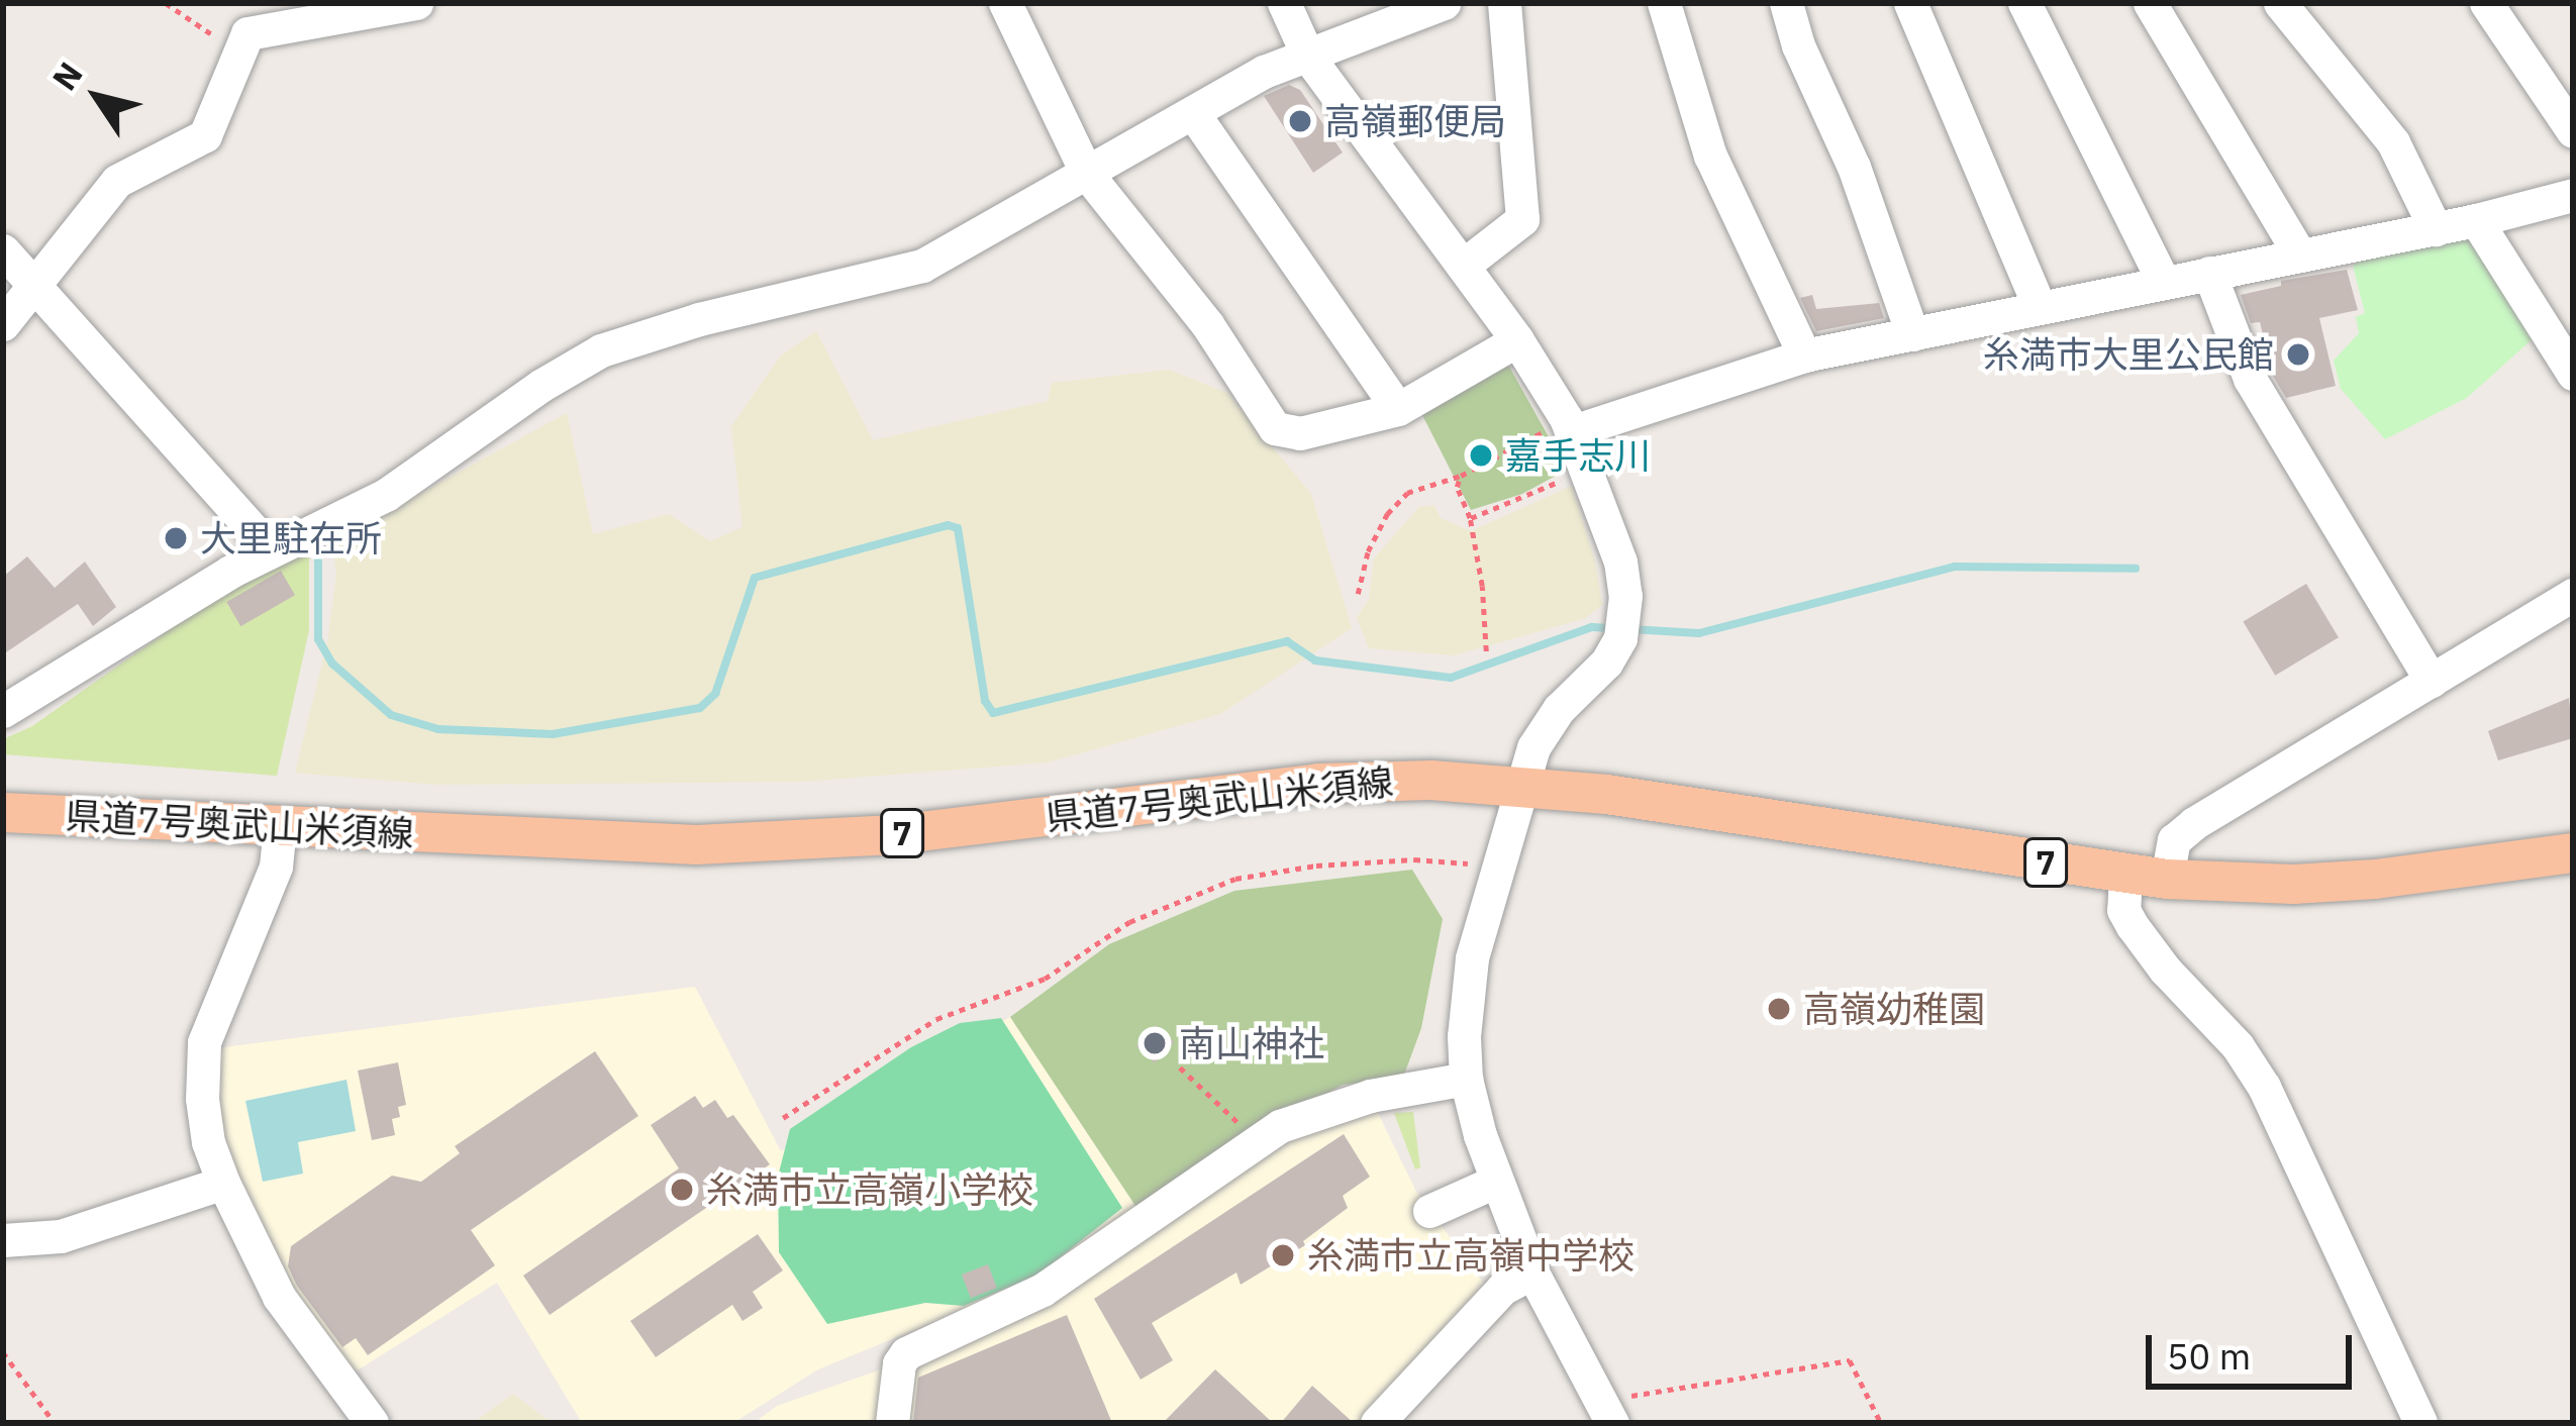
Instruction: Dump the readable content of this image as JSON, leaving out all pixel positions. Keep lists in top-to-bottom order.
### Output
{
  "streets": {
    "main road": ["県道7号奥武山米須線", "7"]
  },
  "places": [
    "高嶺郵便局",
    "糸満市大里公民館",
    "嘉手志川",
    "大里駐在所",
    "高嶺幼稚園",
    "南山神社",
    "糸満市立高嶺小学校",
    "糸満市立高嶺中学校"
  ],
  "scale_bar": "50 m",
  "north": "top left"
}
